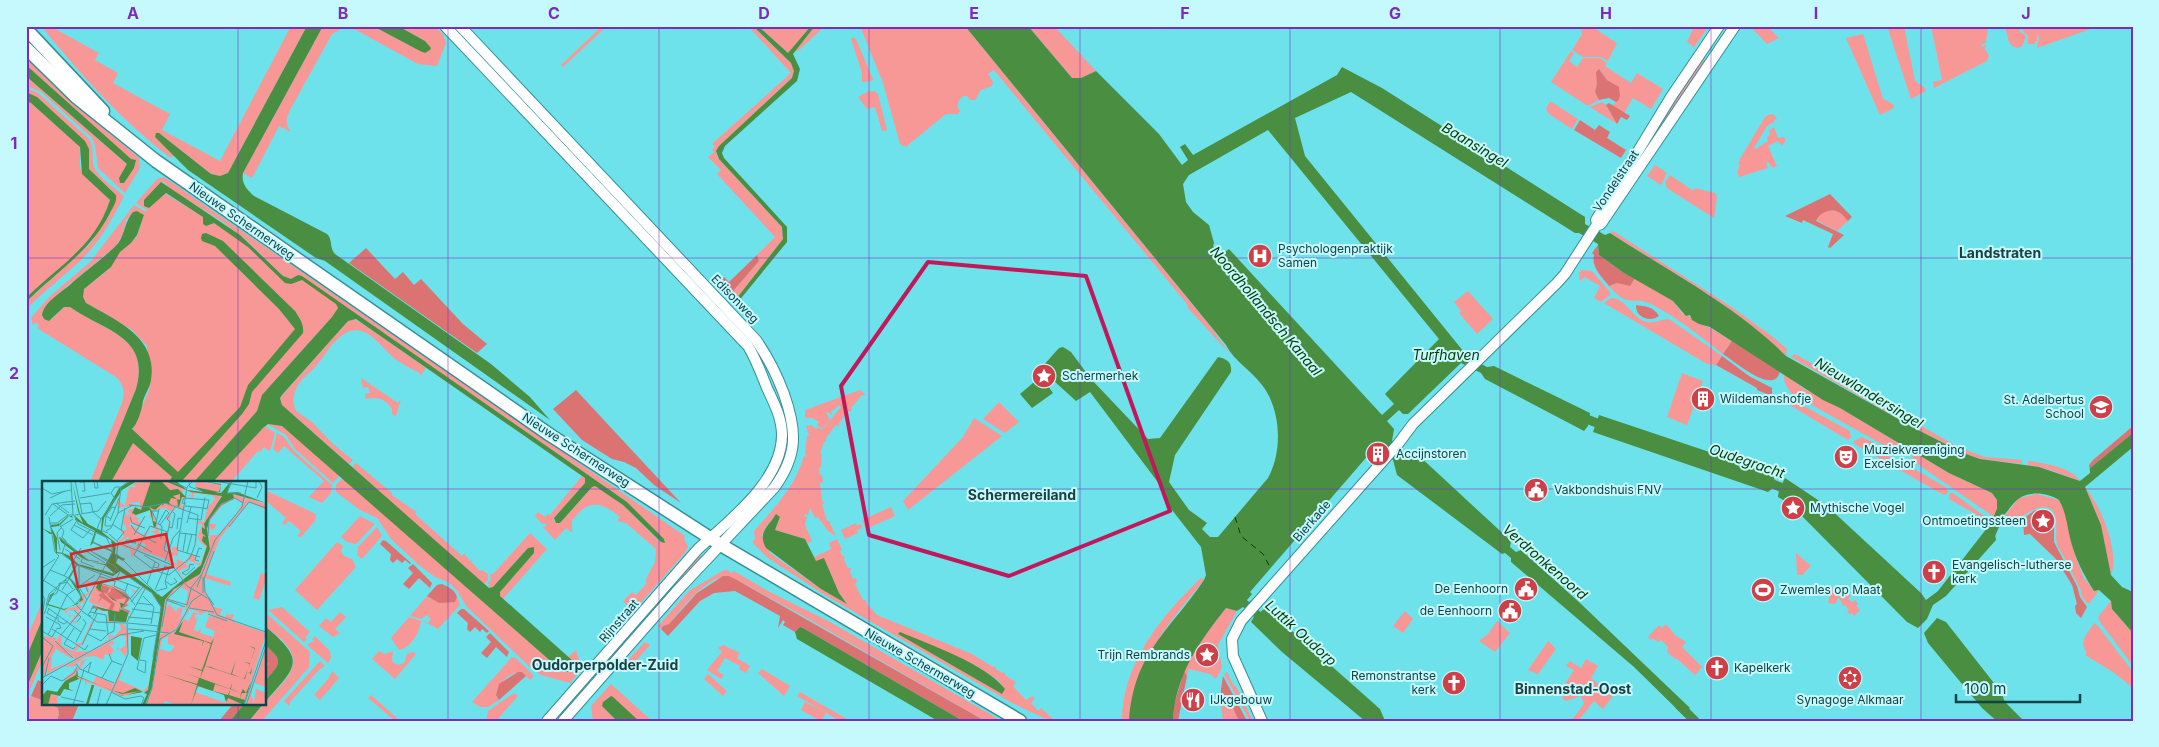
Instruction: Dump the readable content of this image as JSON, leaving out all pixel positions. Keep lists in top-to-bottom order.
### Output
{
  "streets": {
    "main road": ["Nieuwe Schermerweg"],
    "street": [
      "Vondelstraat",
      "Edisonweg",
      "Bierkade",
      "Rijnstraat"
    ]
  },
  "crossings": [
    ["Vondelstraat", "Bierkade"],
    ["Nieuwe Schermerweg", "Edisonweg"],
    ["Nieuwe Schermerweg", "Rijnstraat"],
    ["Edisonweg", "Rijnstraat"]
  ],
  "districts": [
    "Landstraten",
    "Schermereiland",
    "Oudorperpolder-Zuid",
    "Binnenstad-Oost"
  ],
  "water": [
    "Baansingel",
    "Noordhollandsch Kanaal",
    "Turfhaven",
    "Nieuwlandersingel",
    "Oudegracht",
    "Verdronkenoord",
    "Luttik Oudorp"
  ],
  "places": {
    "hospital": ["Psychologenpraktijk Samen"],
    "place": [
      "Schermerhek",
      "Mythische Vogel",
      "Ontmoetingssteen",
      "Trijn Rembrands"
    ],
    "building": ["Wildemanshofje", "Accijnstoren"],
    "school or university": ["St. Adelbertus School"],
    "theatre": ["Muziekvereniging Excelsior"],
    "public building": ["Vakbondshuis FNV", "De Eenhoorn", "de Eenhoorn"],
    "church": ["Evangelisch-lutherse kerk", "Kapelkerk", "Remonstrantse kerk"],
    "sports": ["Zwemles op Maat"],
    "synagogue": ["Synagoge Alkmaar"],
    "restaurant": ["IJkgebouw"]
  },
  "scale_bar": "100 m",
  "grid": {
    "columns": [
      "A",
      "B",
      "C",
      "D",
      "E",
      "F",
      "G",
      "H",
      "I",
      "J"
    ],
    "rows": ["1", "2", "3"]
  }
}
